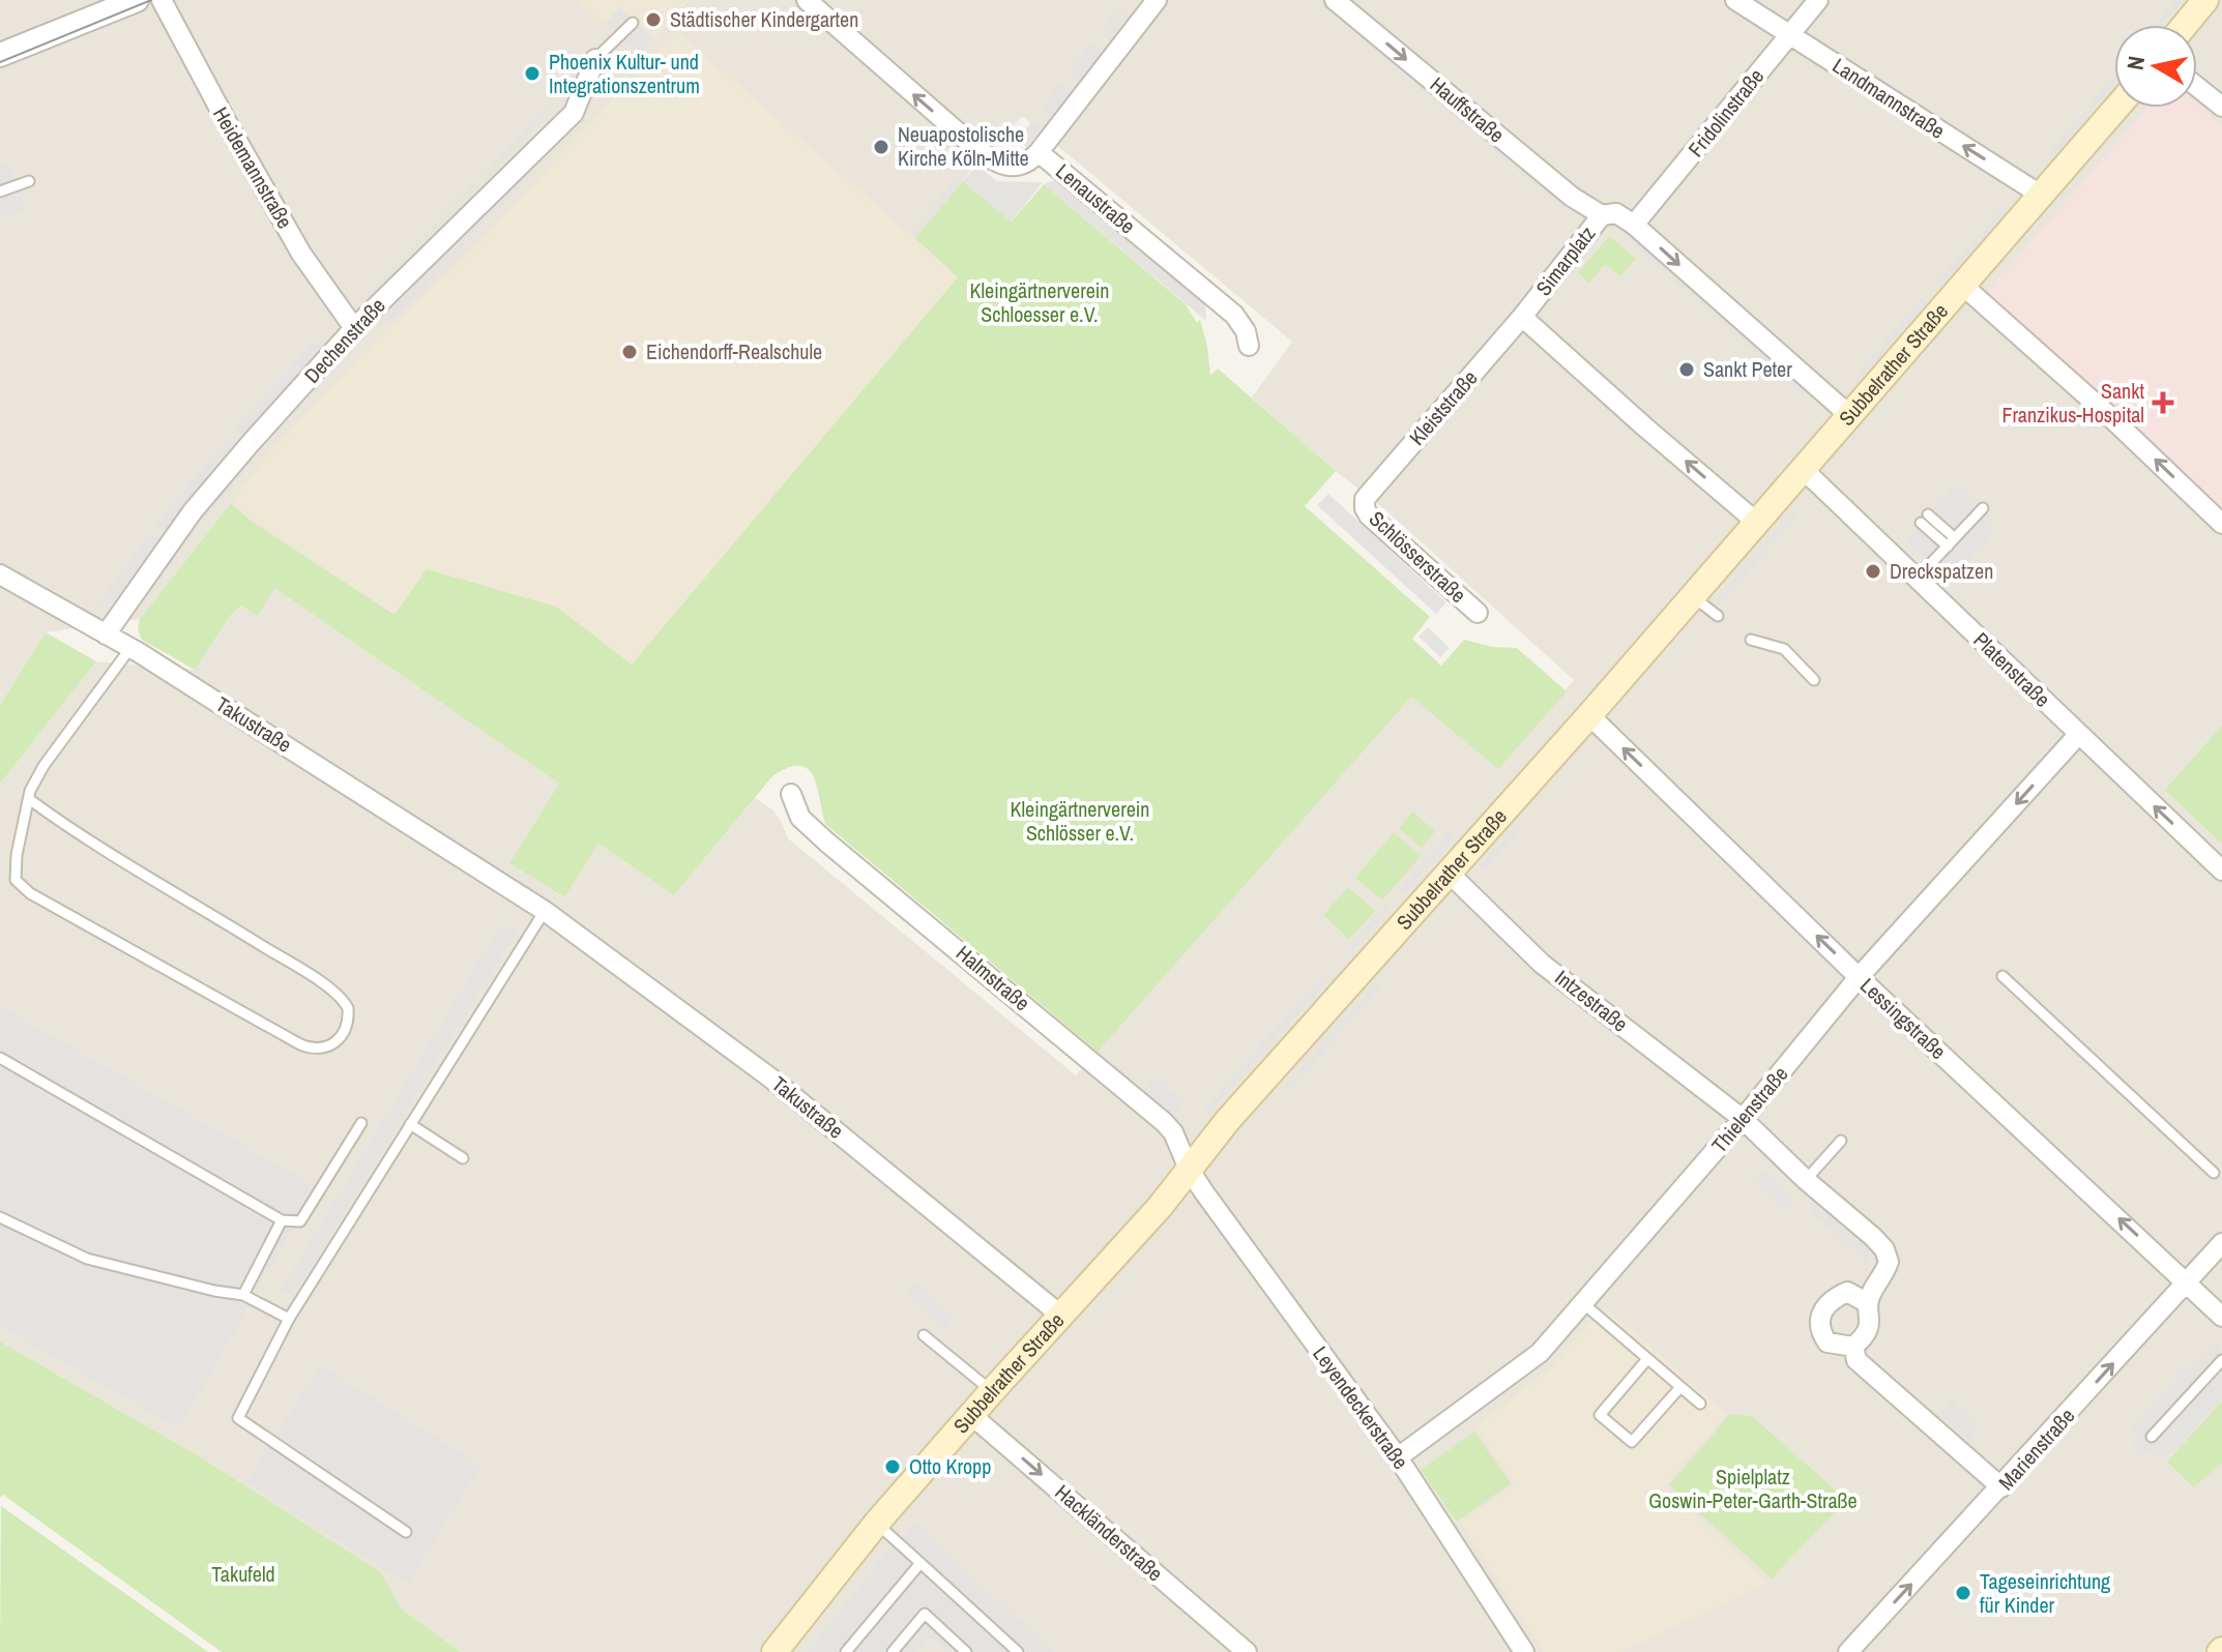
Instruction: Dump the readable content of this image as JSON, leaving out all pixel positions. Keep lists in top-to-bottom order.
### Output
{
  "streets": {
    "main road": ["Subbelrather Straße"],
    "street": [
      "Landmannstraße",
      "Hauffstraße",
      "Fridolinstraße",
      "Heidemannstraße",
      "Lenaustraße",
      "Simarplatz",
      "Dechenstraße",
      "Kleiststraße",
      "Schlösserstraße",
      "Platenstraße",
      "Takustraße",
      "Halmstraße",
      "Intzestraße",
      "Lessingstraße",
      "Thielenstraße",
      "Leyendeckerstraße",
      "Marienstraße",
      "Hackländerstraße"
    ]
  },
  "crossings": [
    ["Landmannstraße", "Fridolinstraße"],
    ["Landmannstraße", "Subbelrather Straße"],
    ["Hauffstraße", "Simarplatz"],
    ["Fridolinstraße", "Simarplatz"],
    ["Heidemannstraße", "Dechenstraße"],
    ["Simarplatz", "Subbelrather Straße"],
    ["Simarplatz", "Kleiststraße"],
    ["Dechenstraße", "Takustraße"],
    ["Subbelrather Straße", "Platenstraße"],
    ["Subbelrather Straße", "Takustraße"],
    ["Subbelrather Straße", "Halmstraße"],
    ["Subbelrather Straße", "Intzestraße"],
    ["Subbelrather Straße", "Lessingstraße"],
    ["Subbelrather Straße", "Leyendeckerstraße"],
    ["Subbelrather Straße", "Hackländerstraße"],
    ["Kleiststraße", "Schlösserstraße"],
    ["Platenstraße", "Thielenstraße"],
    ["Halmstraße", "Leyendeckerstraße"],
    ["Intzestraße", "Thielenstraße"],
    ["Lessingstraße", "Thielenstraße"],
    ["Lessingstraße", "Marienstraße"],
    ["Thielenstraße", "Leyendeckerstraße"]
  ],
  "one_way": [
    "Landmannstraße",
    "Hauffstraße",
    "Lessingstraße",
    "Marienstraße",
    "Hackländerstraße"
  ],
  "parks": [
    "Kleingärtnerverein Schloesser e.V.",
    "Kleingärtnerverein Schlösser e.V.",
    "Spielplatz Goswin-Peter-Garth-Straße",
    "Takufeld"
  ],
  "places": {
    "other": [
      "Städtischer Kindergarten",
      "Phoenix Kultur- und Integrationszentrum",
      "Neuapostolische Kirche Köln-Mitte",
      "Eichendorff-Realschule",
      "Sankt Peter",
      "Dreckspatzen",
      "Otto Kropp",
      "Tageseinrichtung für Kinder"
    ],
    "health": ["Sankt Franzikus-Hospital"]
  },
  "north": "left"
}
